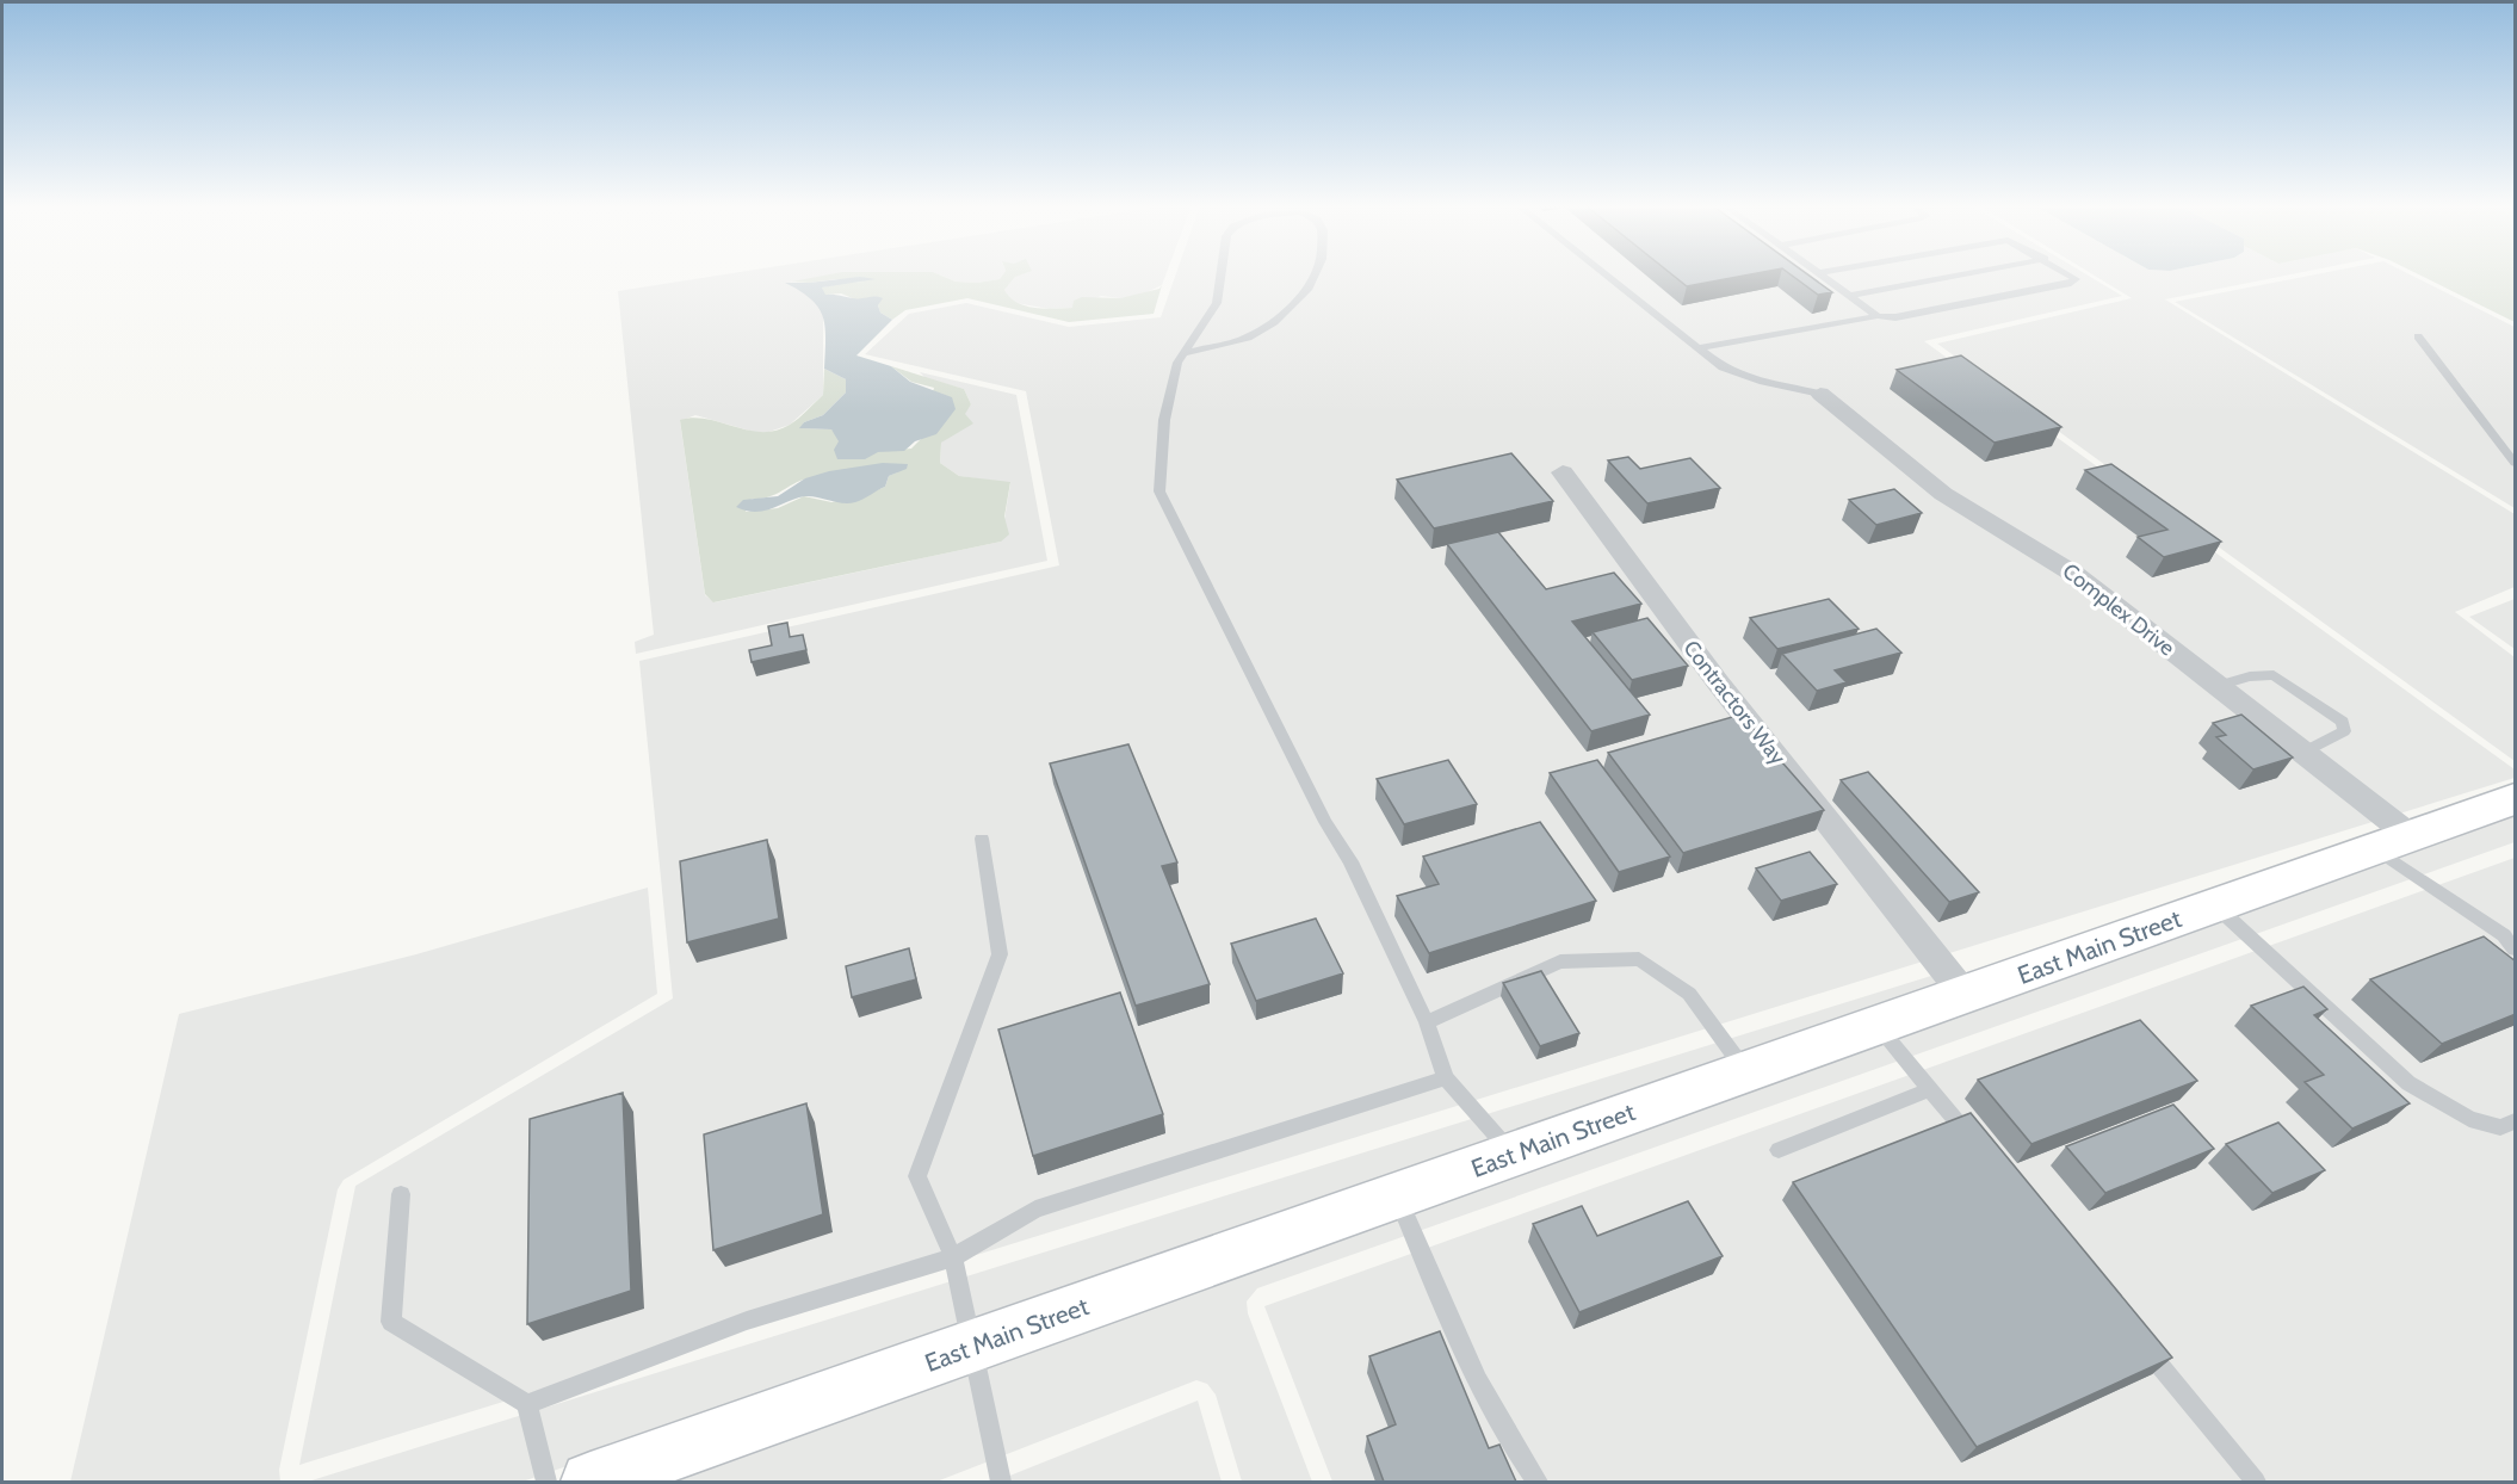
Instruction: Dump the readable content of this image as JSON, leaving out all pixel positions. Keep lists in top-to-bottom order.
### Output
{
  "streets": {
    "main road": ["East Main Street"],
    "street": ["Complex Drive", "Contractors Way"]
  },
  "crossings": [
    ["Complex Drive", "East Main Street"],
    ["Contractors Way", "East Main Street"]
  ]
}
